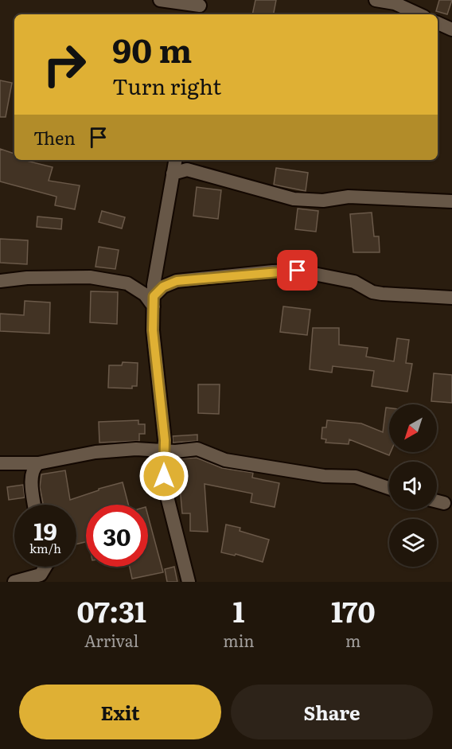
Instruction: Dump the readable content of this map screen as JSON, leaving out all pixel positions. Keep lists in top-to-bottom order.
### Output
{
  "north": "bottom left",
  "page": {
    "turn": ["90 m", "Turn right"],
    "then": "Then",
    "speed": "19 km/h",
    "limit": "30",
    "eta": [
      "07:31",
      "Arrival",
      "1",
      "min",
      "170",
      "m"
    ],
    "buttons": ["Exit", "Share"]
  }
}
